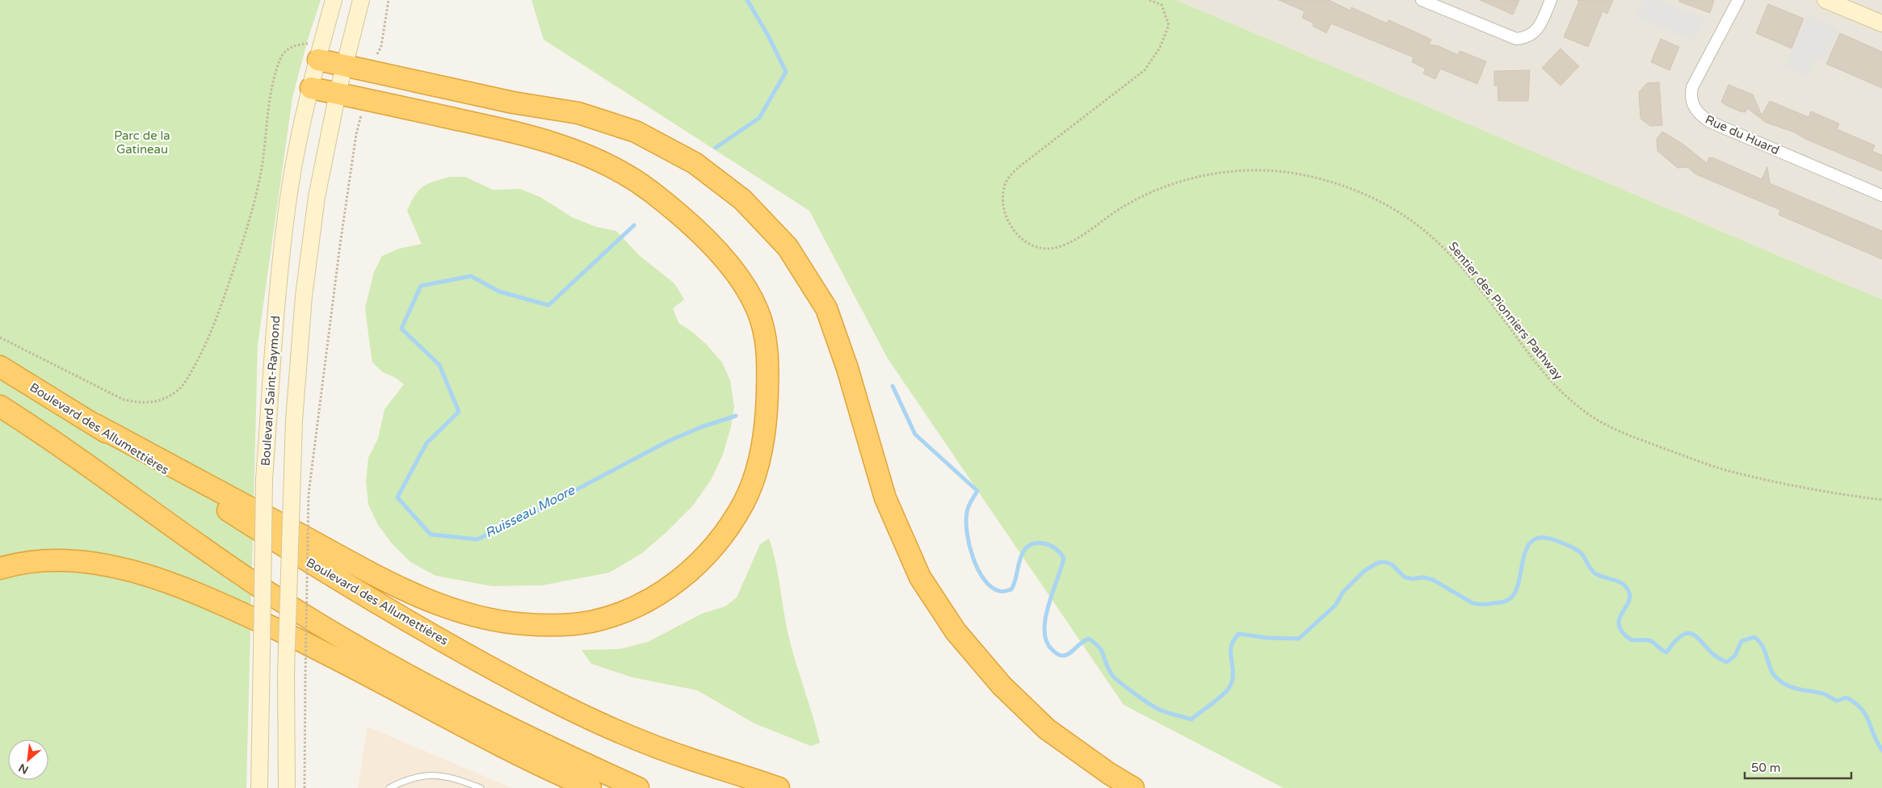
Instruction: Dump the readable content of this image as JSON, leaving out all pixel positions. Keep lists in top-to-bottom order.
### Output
{
  "streets": {
    "highway": ["Boulevard des Allumettières"],
    "main road": ["Boulevard Saint-Raymond"],
    "street": ["Rue du Huard"],
    "path": ["Sentier des Pionniers Pathway"]
  },
  "water": ["Ruisseau Moore"],
  "parks": ["Parc de la Gatineau"],
  "scale_bar": "50 m",
  "north": "bottom left"
}
